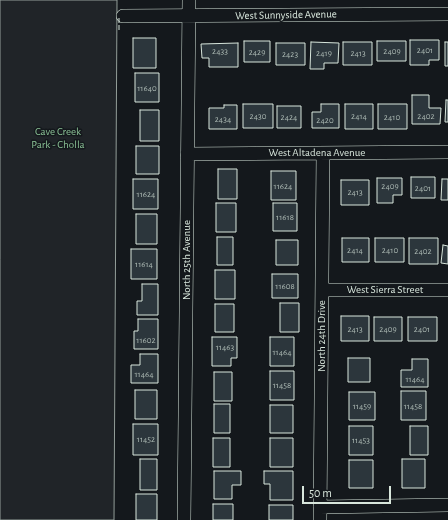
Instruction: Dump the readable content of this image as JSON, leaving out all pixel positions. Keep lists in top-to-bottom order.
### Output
{
  "streets": {
    "street": [
      "West Sunnyside Avenue",
      "West Altadena Avenue",
      "North 25th Avenue",
      "West Sierra Street",
      "North 24th Drive"
    ]
  },
  "crossings": [
    ["West Sunnyside Avenue", "North 25th Avenue"],
    ["West Altadena Avenue", "North 25th Avenue"],
    ["West Altadena Avenue", "North 24th Drive"],
    ["West Sierra Street", "North 24th Drive"]
  ],
  "parks": ["Cave Creek Park - Cholla"],
  "house_numbers": [
    "2401",
    "2433",
    "2409",
    "2429",
    "2419",
    "2413",
    "2423",
    "11640",
    "2430",
    "2414",
    "2402",
    "2424",
    "2410",
    "2434",
    "2420",
    "11624",
    "2409",
    "2401",
    "2413",
    "11624",
    "11618",
    "2414",
    "2410",
    "2402",
    "11614",
    "11608",
    "2413",
    "2409",
    "2401",
    "11602",
    "11463",
    "11464",
    "11464",
    "11464",
    "11458",
    "11459",
    "11458",
    "11452",
    "11453"
  ],
  "scale_bar": "50 m"
}
